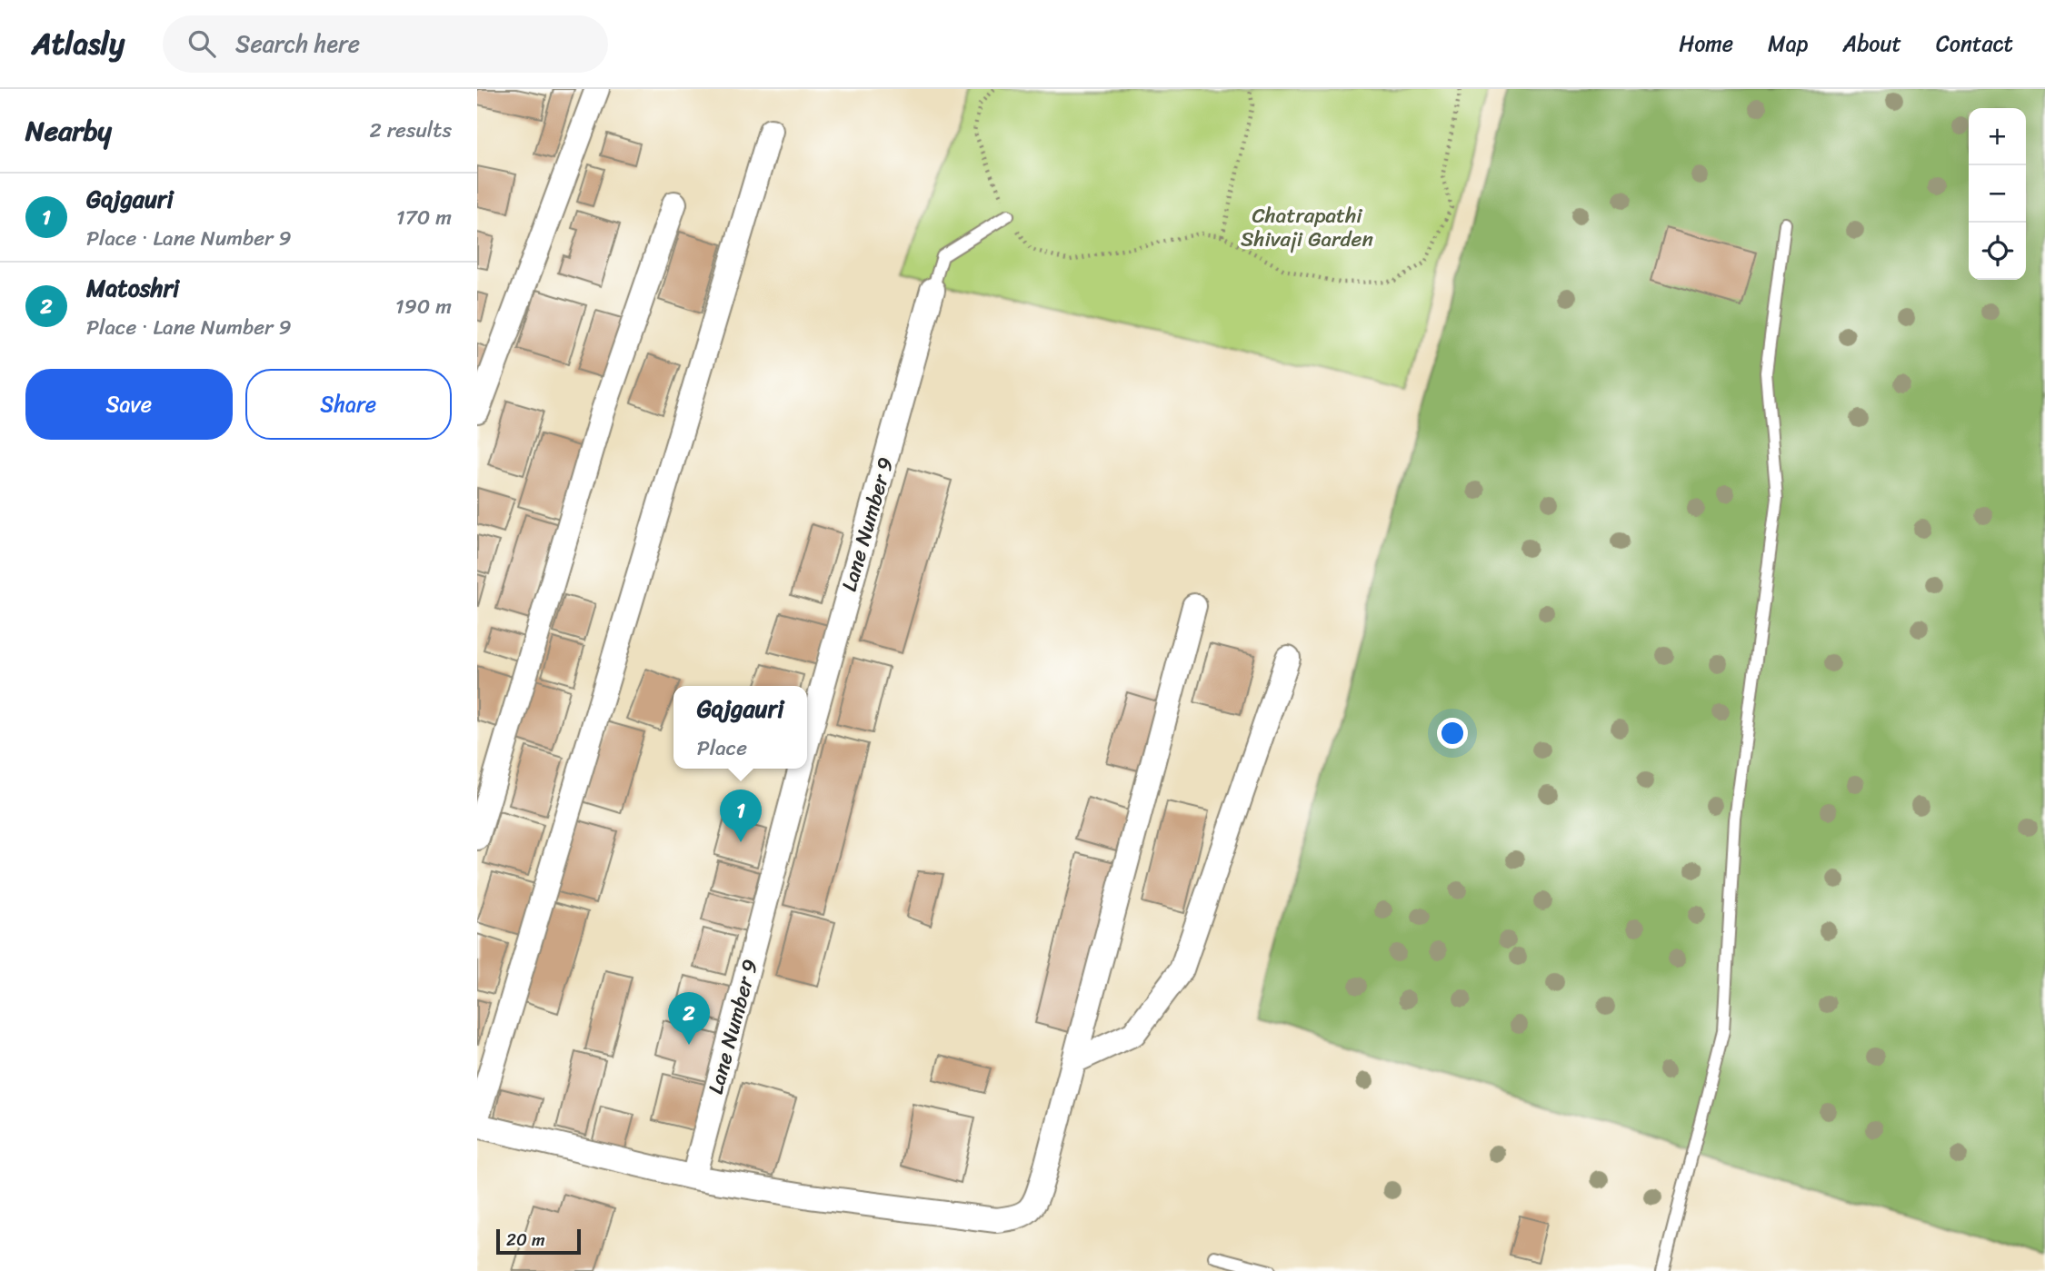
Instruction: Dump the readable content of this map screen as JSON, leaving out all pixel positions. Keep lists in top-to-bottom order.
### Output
{
  "streets": {
    "street": ["Lane Number 9"]
  },
  "parks": ["Chatrapathi Shivaji Garden"],
  "scale_bar": "20 m",
  "page": {
    "header": "Atlasly",
    "search": "Search here",
    "nav": [
      "Home",
      "Map",
      "About",
      "Contact"
    ],
    "heading": ["Nearby", "2 results"],
    "map_buttons": ["+", "−"],
    "list": [
      {
        "mark": "1",
        "name": "Gajgauri",
        "note": "Place · Lane Number 9",
        "value": "170 m"
      },
      {
        "mark": "2",
        "name": "Matoshri",
        "note": "Place · Lane Number 9",
        "value": "190 m"
      }
    ],
    "buttons": ["Save", "Share"],
    "popup": ["Gajgauri", "Place"],
    "pins": ["1", "2"],
    "scale": "20 m"
  }
}
